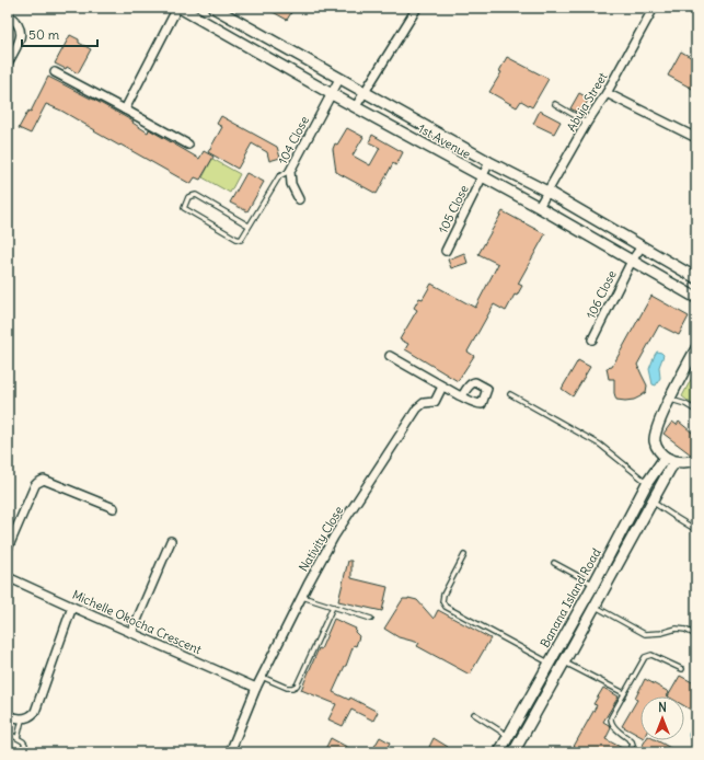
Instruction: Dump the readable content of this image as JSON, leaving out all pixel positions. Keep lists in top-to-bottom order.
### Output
{
  "streets": {
    "street": [
      "Abuja Street",
      "104 Close",
      "1st Avenue",
      "105 Close",
      "106 Close",
      "Nativity Close",
      "Banana Island Road",
      "Michelle Okocha Crescent"
    ]
  },
  "crossings": [
    ["Abuja Street", "1st Avenue"],
    ["104 Close", "1st Avenue"],
    ["1st Avenue", "105 Close"],
    ["1st Avenue", "106 Close"],
    ["Nativity Close", "Michelle Okocha Crescent"]
  ],
  "scale_bar": "50 m",
  "north": "top"
}
